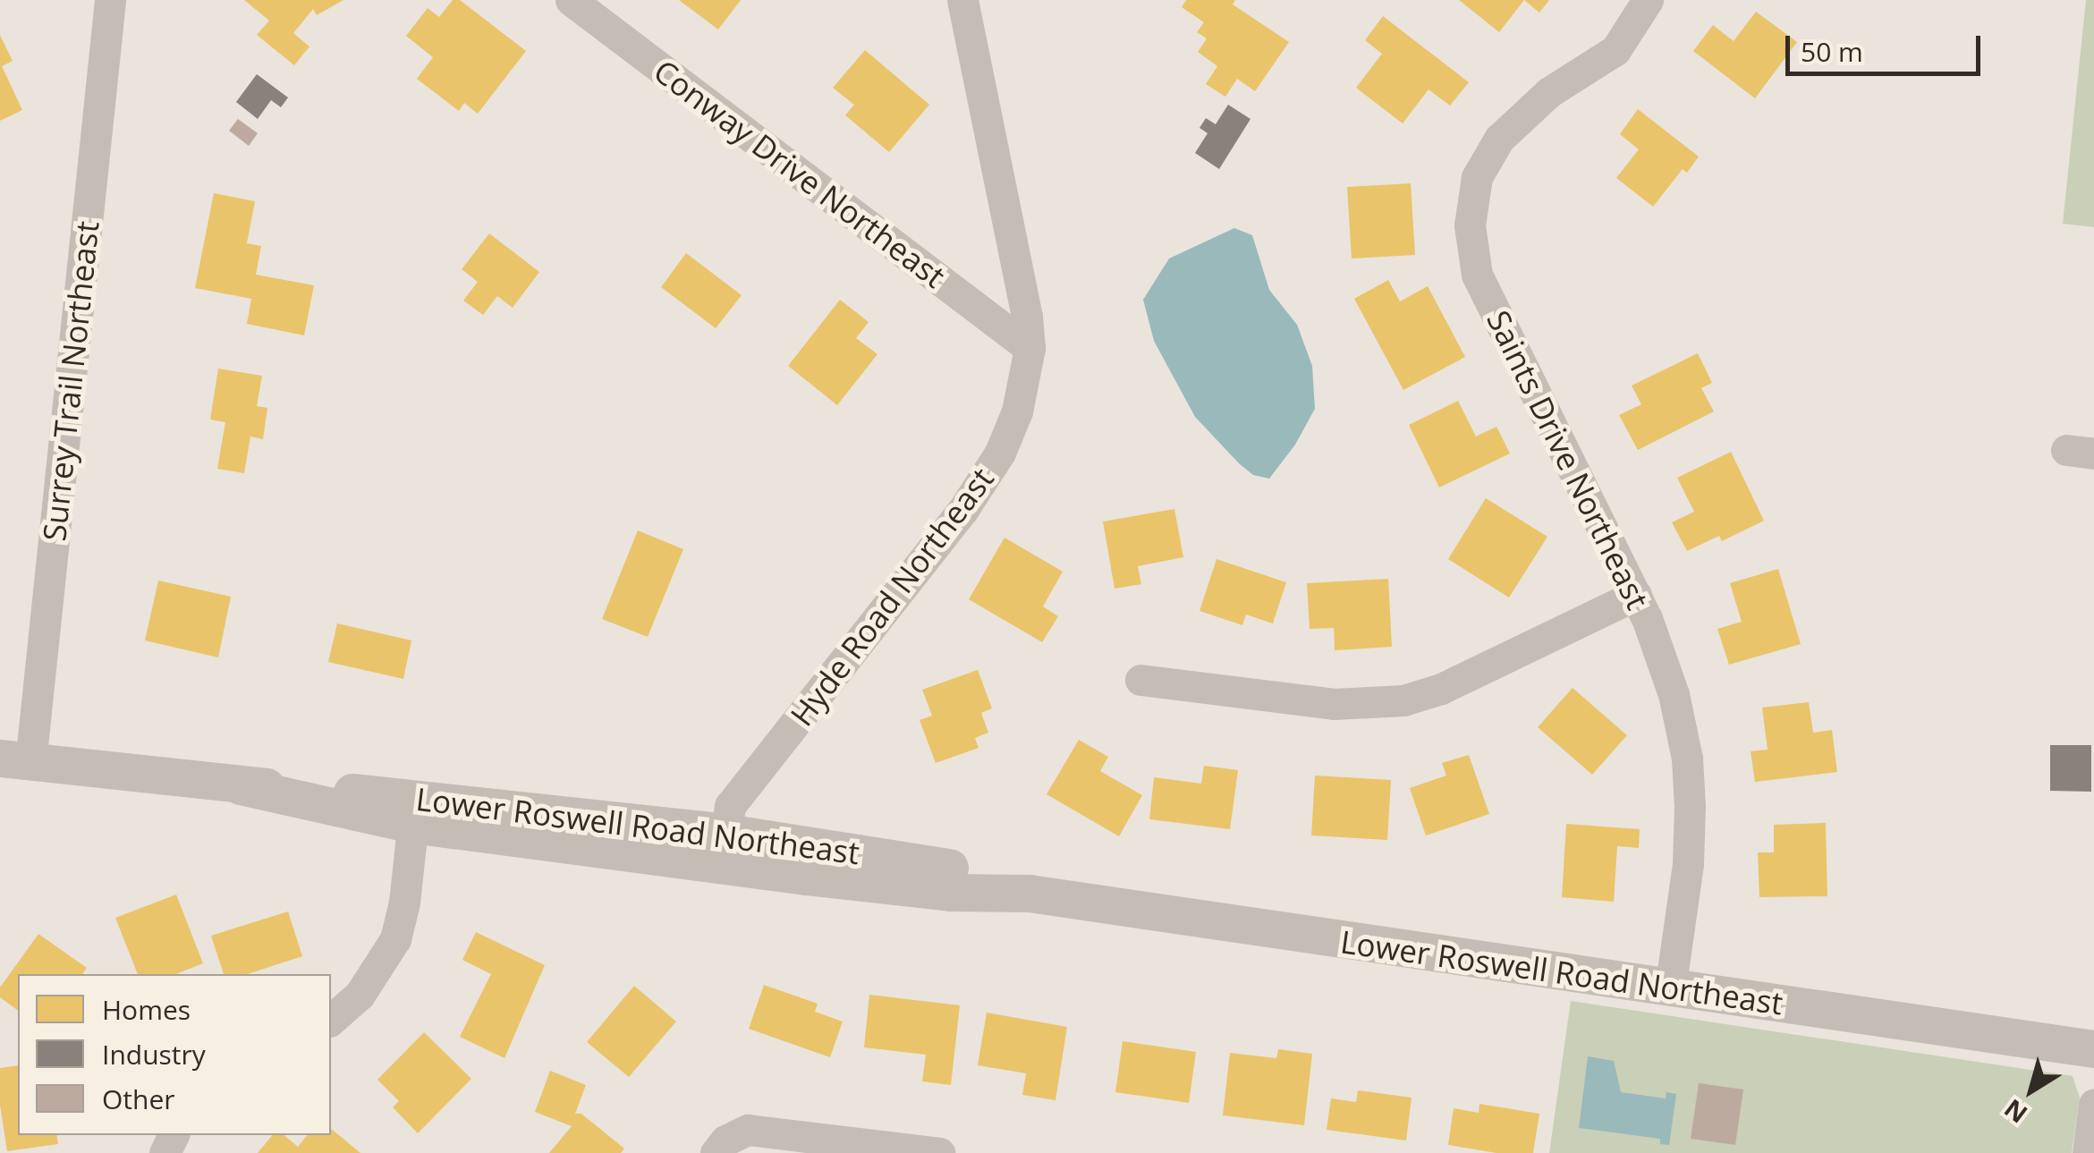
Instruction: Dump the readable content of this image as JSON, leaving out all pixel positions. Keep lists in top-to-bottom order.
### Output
{
  "streets": {
    "street": [
      "Conway Drive Northeast",
      "Surrey Trail Northeast",
      "Saints Drive Northeast",
      "Hyde Road Northeast",
      "Lower Roswell Road Northeast"
    ]
  },
  "crossings": [
    ["Conway Drive Northeast", "Hyde Road Northeast"],
    ["Surrey Trail Northeast", "Lower Roswell Road Northeast"],
    ["Saints Drive Northeast", "Lower Roswell Road Northeast"],
    ["Hyde Road Northeast", "Lower Roswell Road Northeast"]
  ],
  "legend": ["Homes", "Industry", "Other"],
  "scale_bar": "50 m",
  "north": "bottom left"
}
